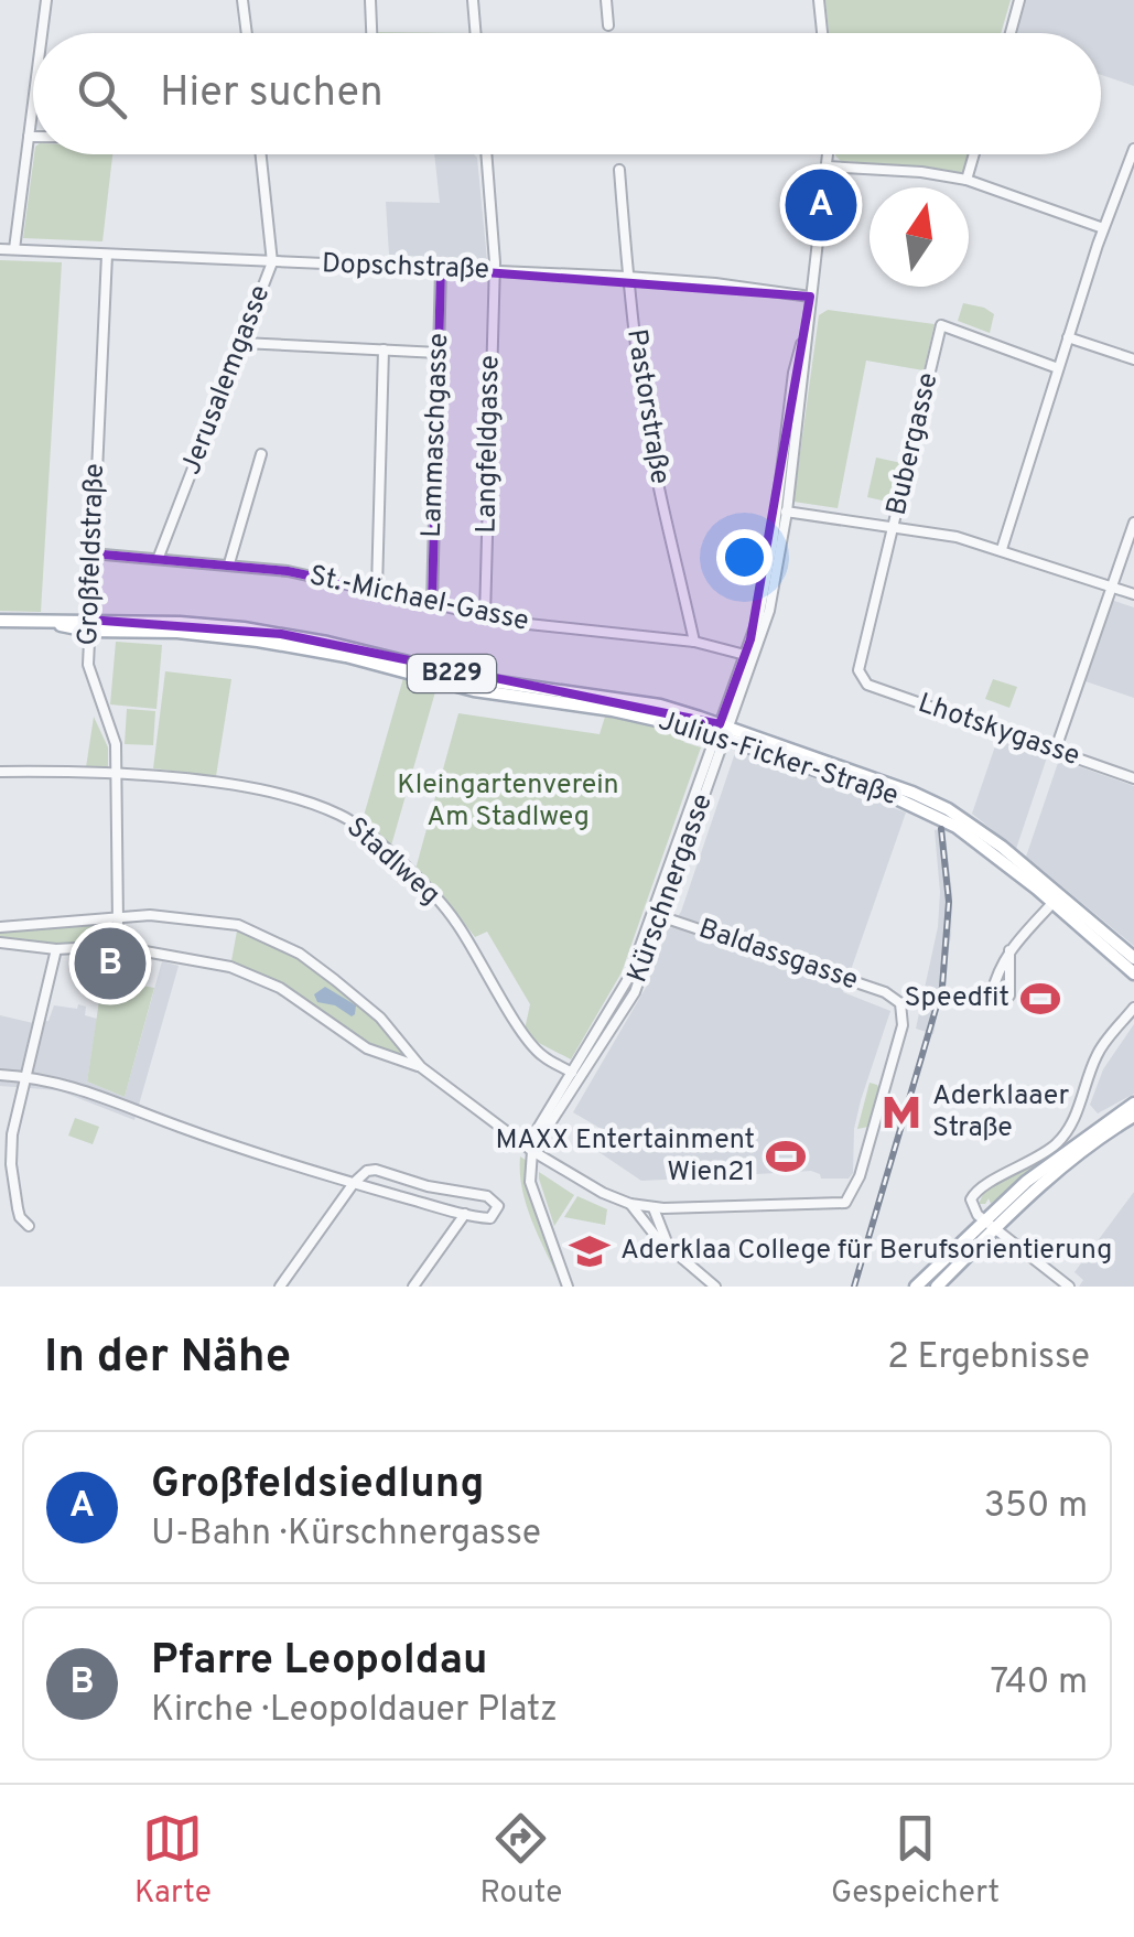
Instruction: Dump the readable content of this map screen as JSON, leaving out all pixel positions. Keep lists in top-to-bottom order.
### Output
{
  "streets": {
    "main road": ["B229", "Julius-Ficker-Straße"],
    "street": [
      "Dopschstraße",
      "Jerusalemgasse",
      "Pastorstraße",
      "Lammaschgasse",
      "Langfeldgasse",
      "Bubergasse",
      "Großfeldstraße",
      "St.-Michael-Gasse",
      "Lhotskygasse",
      "Stadlweg",
      "Kürschnergasse",
      "Baldassgasse"
    ]
  },
  "crossings": [
    ["Dopschstraße", "Jerusalemgasse"],
    ["Dopschstraße", "Pastorstraße"],
    ["Dopschstraße", "Lammaschgasse"],
    ["Dopschstraße", "Langfeldgasse"],
    ["Dopschstraße", "Großfeldstraße"],
    ["Dopschstraße", "Kürschnergasse"],
    ["Jerusalemgasse", "St.-Michael-Gasse"],
    ["Pastorstraße", "St.-Michael-Gasse"],
    ["Lammaschgasse", "St.-Michael-Gasse"],
    ["Langfeldgasse", "St.-Michael-Gasse"],
    ["Bubergasse", "Lhotskygasse"],
    ["Großfeldstraße", "St.-Michael-Gasse"],
    ["Großfeldstraße", "Julius-Ficker-Straße"],
    ["Großfeldstraße", "Stadlweg"],
    ["St.-Michael-Gasse", "Kürschnergasse"],
    ["Julius-Ficker-Straße", "Kürschnergasse"],
    ["Stadlweg", "Kürschnergasse"],
    ["Kürschnergasse", "Baldassgasse"]
  ],
  "parks": ["Kleingartenverein Am Stadlweg"],
  "places": {
    "sports": ["Speedfit", "MAXX Entertainment Wien21"],
    "metro station": ["Aderklaaer Straße"],
    "school or university": ["Aderklaa College für Berufsorientierung"]
  },
  "north": "top",
  "page": {
    "search": "Hier suchen",
    "pins": ["A", "B"],
    "heading": ["In der Nähe", "2 Ergebnisse"],
    "list": [
      {
        "mark": "A",
        "name": "Großfeldsiedlung",
        "note": "U-Bahn · Kürschnergasse",
        "value": "350 m"
      },
      {
        "mark": "B",
        "name": "Pfarre Leopoldau",
        "note": "Kirche · Leopoldauer Platz",
        "value": "740 m"
      }
    ],
    "nav": ["Karte", "Route", "Gespeichert"]
  }
}
